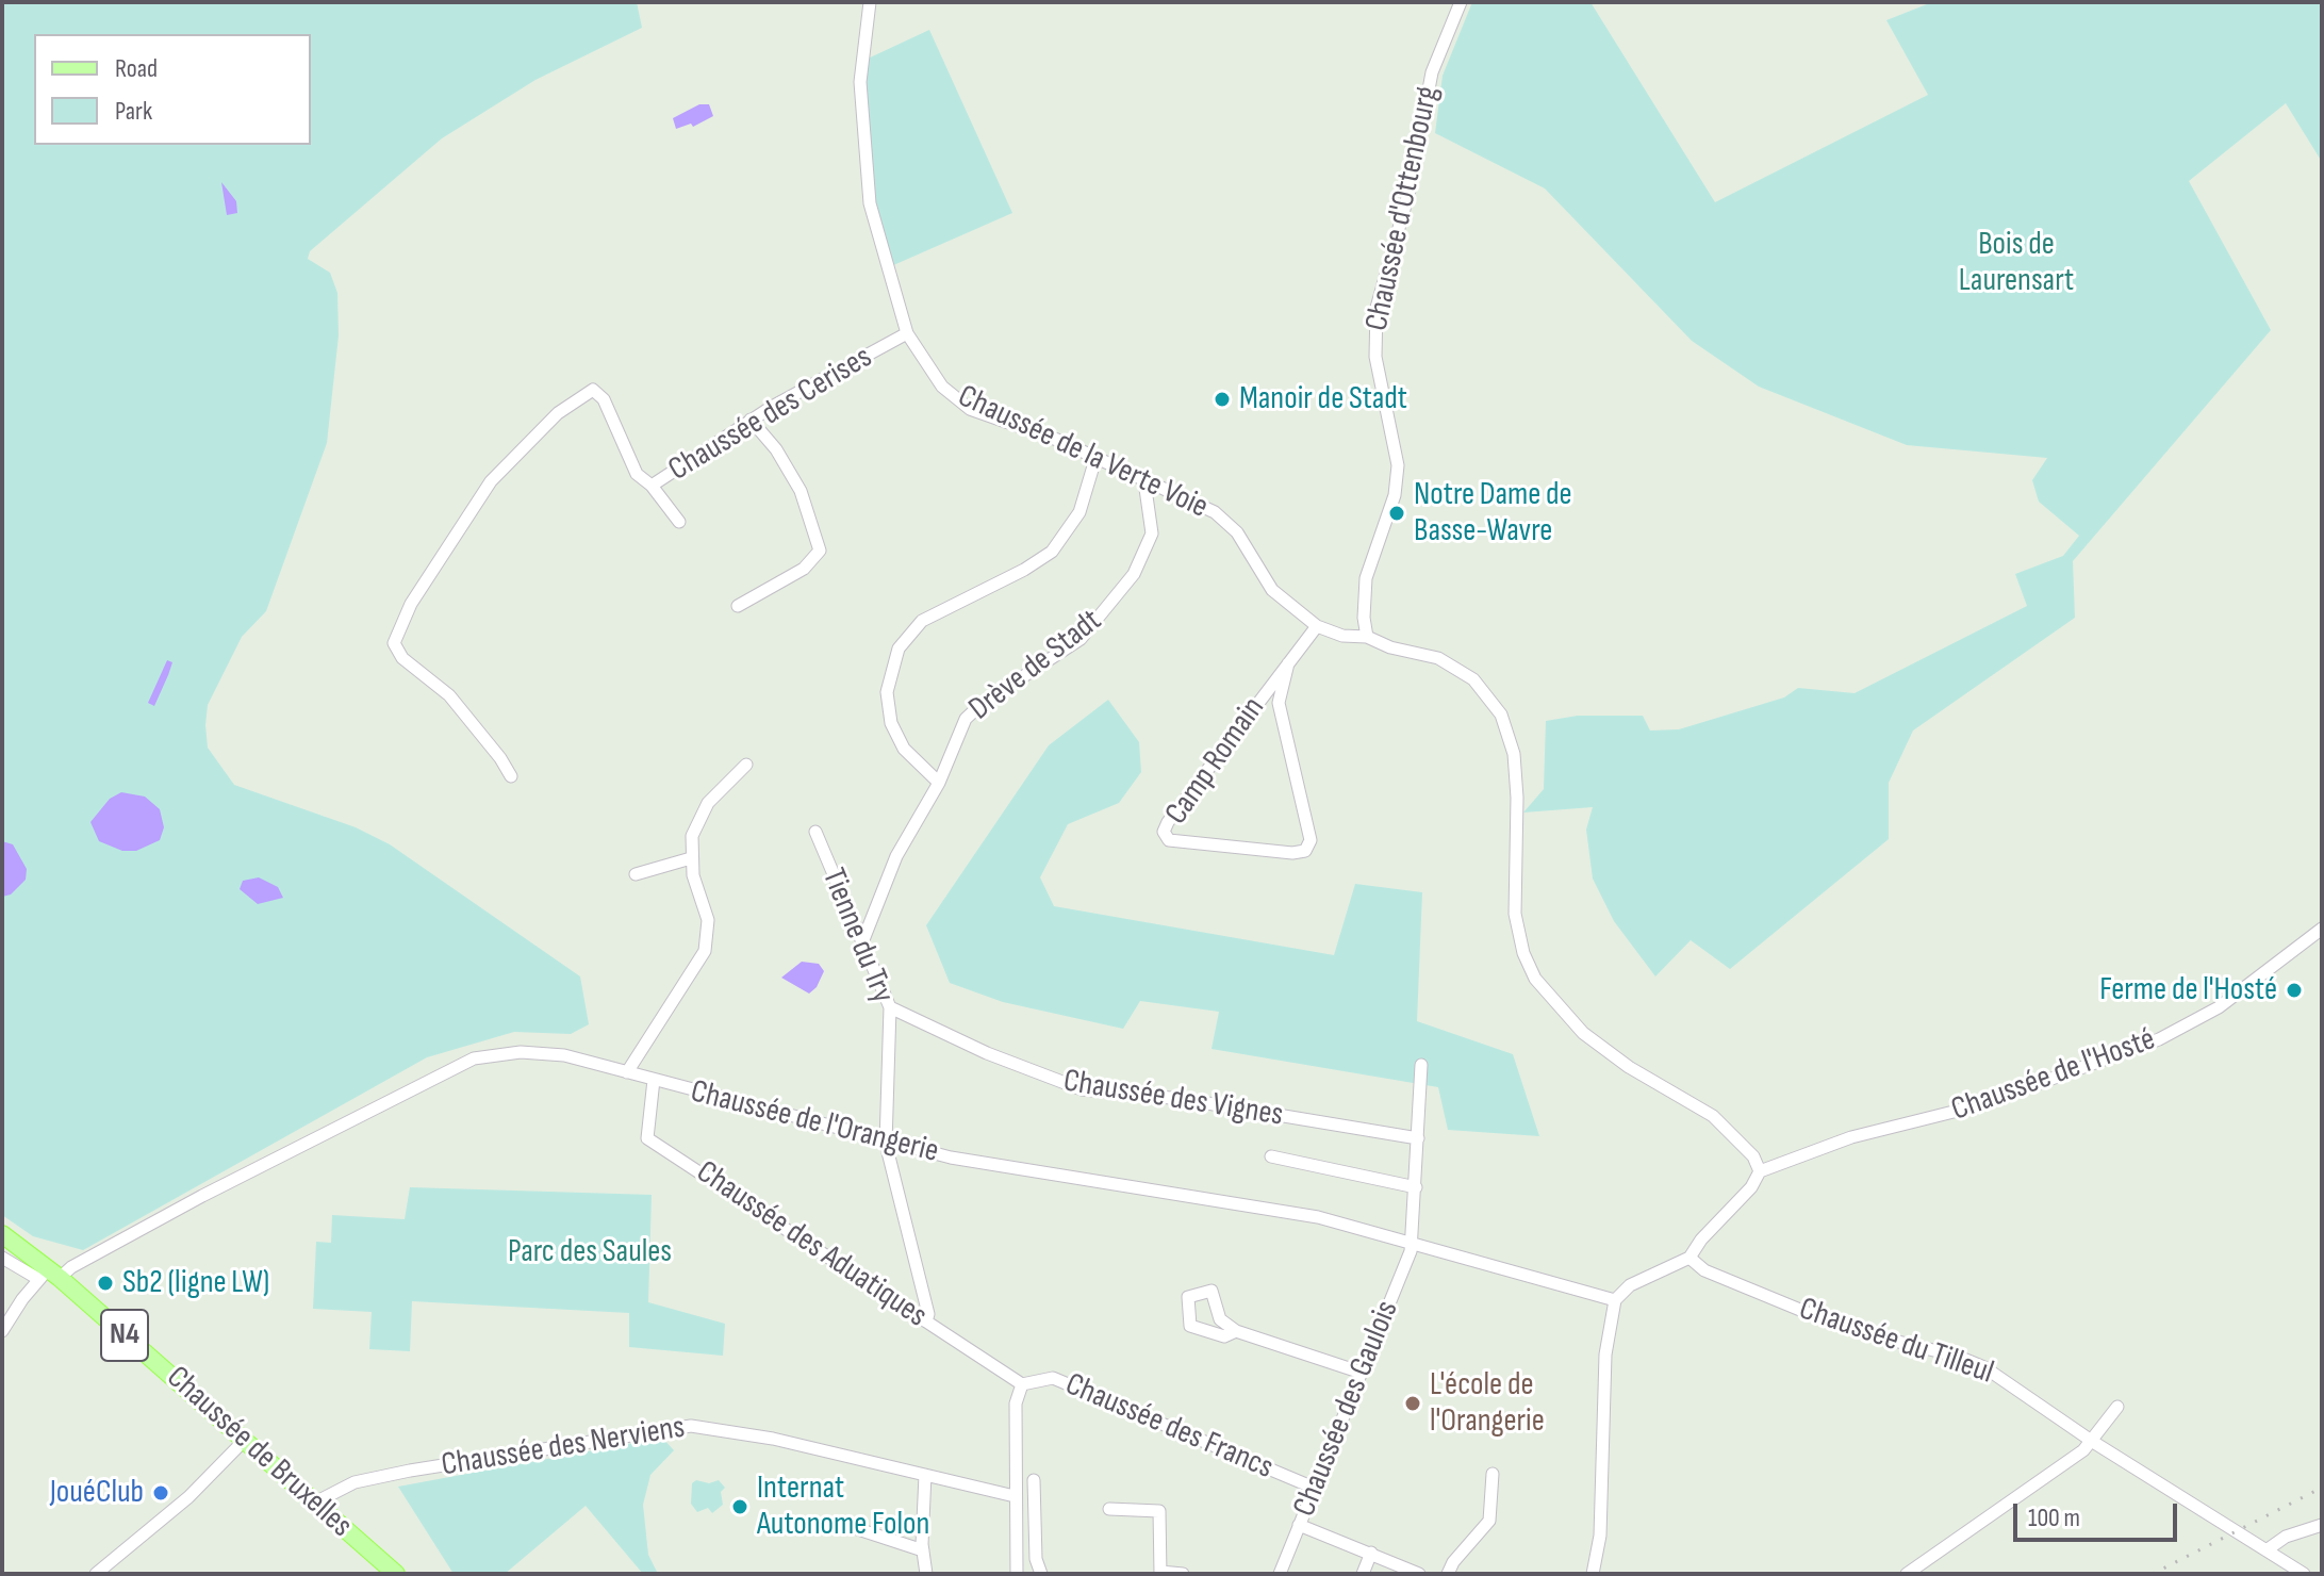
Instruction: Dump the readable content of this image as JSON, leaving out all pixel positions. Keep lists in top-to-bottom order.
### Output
{
  "streets": {
    "main road": ["N4", "Chaussée de Bruxelles"],
    "street": [
      "Chaussée d'Ottenbourg",
      "Chaussée des Cerises",
      "Chaussée de la Verte Voie",
      "Drève de Stadt",
      "Camp Romain",
      "Tienne du Try",
      "Chaussée de l'Hosté",
      "Chaussée des Vignes",
      "Chaussée de l'Orangerie",
      "Chaussée des Aduatiques",
      "Chaussée du Tilleul",
      "Chaussée des Gaulois",
      "Chaussée des Francs",
      "Chaussée des Nerviens"
    ]
  },
  "crossings": [
    ["Chaussée d'Ottenbourg", "Chaussée de la Verte Voie"],
    ["Chaussée des Cerises", "Chaussée de la Verte Voie"],
    ["Chaussée de la Verte Voie", "Drève de Stadt"],
    ["Chaussée de la Verte Voie", "Camp Romain"],
    ["Drève de Stadt", "Tienne du Try"],
    ["Tienne du Try", "Chaussée des Vignes"],
    ["Tienne du Try", "Chaussée de l'Orangerie"],
    ["Tienne du Try", "Chaussée des Aduatiques"],
    ["Chaussée des Vignes", "Chaussée des Gaulois"],
    ["Chaussée de l'Orangerie", "Chaussée des Aduatiques"],
    ["Chaussée de l'Orangerie", "Chaussée des Gaulois"],
    ["Chaussée de l'Orangerie", "Chaussée de Bruxelles"],
    ["Chaussée des Aduatiques", "Chaussée des Francs"],
    ["Chaussée des Gaulois", "Chaussée des Francs"],
    ["Chaussée des Nerviens", "Chaussée de Bruxelles"]
  ],
  "parks": ["Bois de Laurensart", "Parc des Saules"],
  "places": [
    "Manoir de Stadt",
    "Notre Dame de Basse-Wavre",
    "Ferme de l'Hosté",
    "Sb2 (ligne LW)",
    "L'école de l'Orangerie",
    "JouéClub",
    "Internat Autonome Folon"
  ],
  "legend": ["Road", "Park"],
  "scale_bar": "100 m"
}
